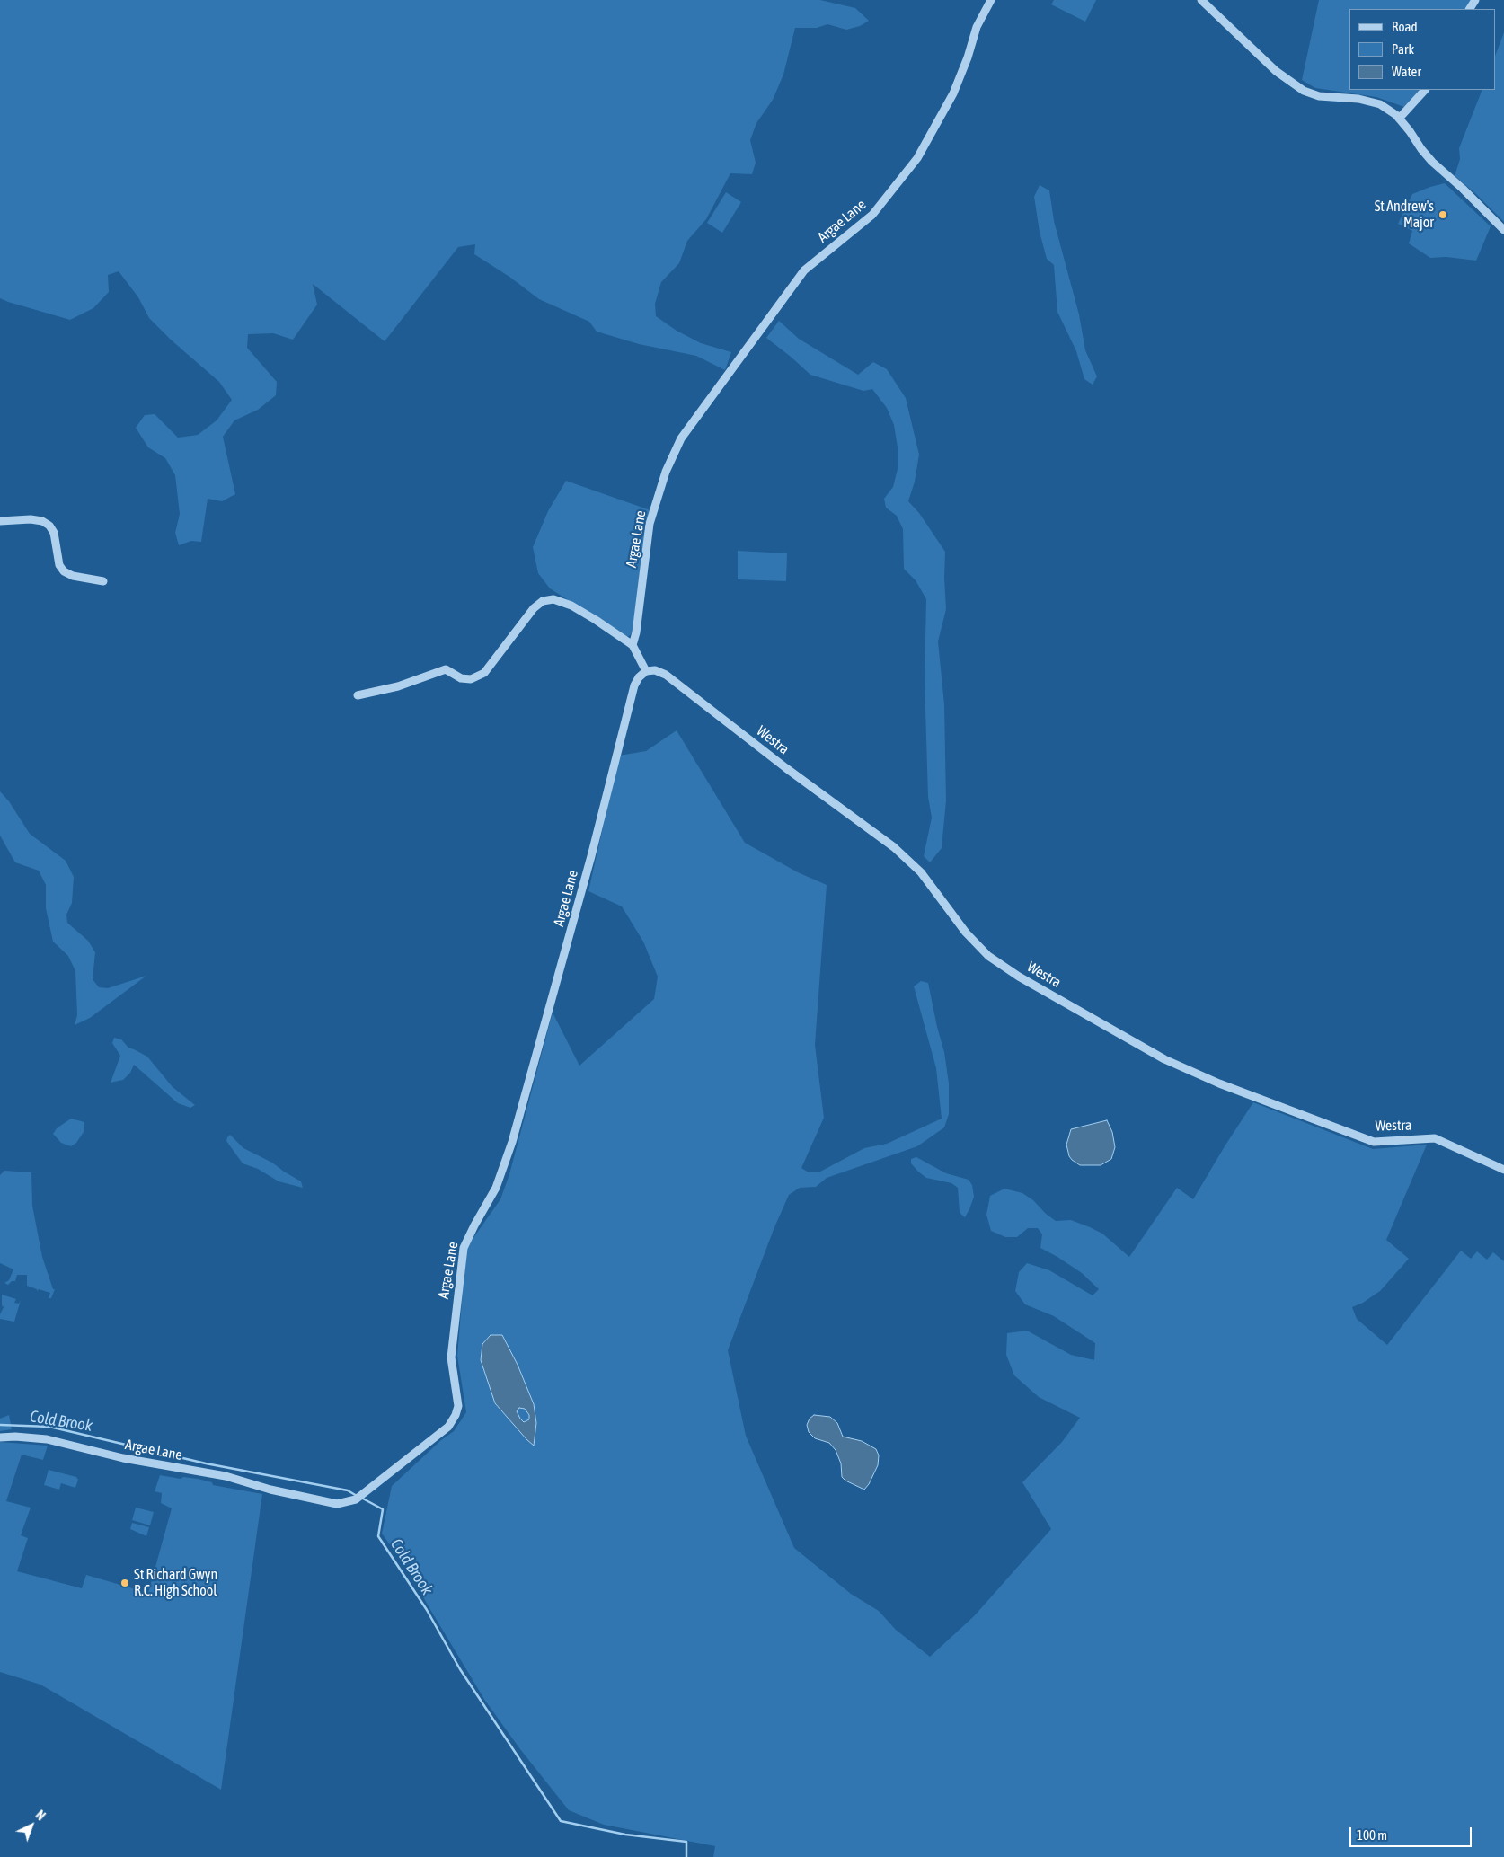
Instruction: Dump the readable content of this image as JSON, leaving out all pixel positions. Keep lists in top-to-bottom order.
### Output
{
  "streets": {
    "street": ["Argae Lane", "Westra"]
  },
  "crossings": [
    ["Argae Lane", "Westra"]
  ],
  "water": ["Cold Brook"],
  "places": ["St Andrew's Major", "St Richard Gwyn R.C. High School"],
  "legend": ["Road", "Park", "Water"],
  "scale_bar": "100 m",
  "north": "top right"
}
